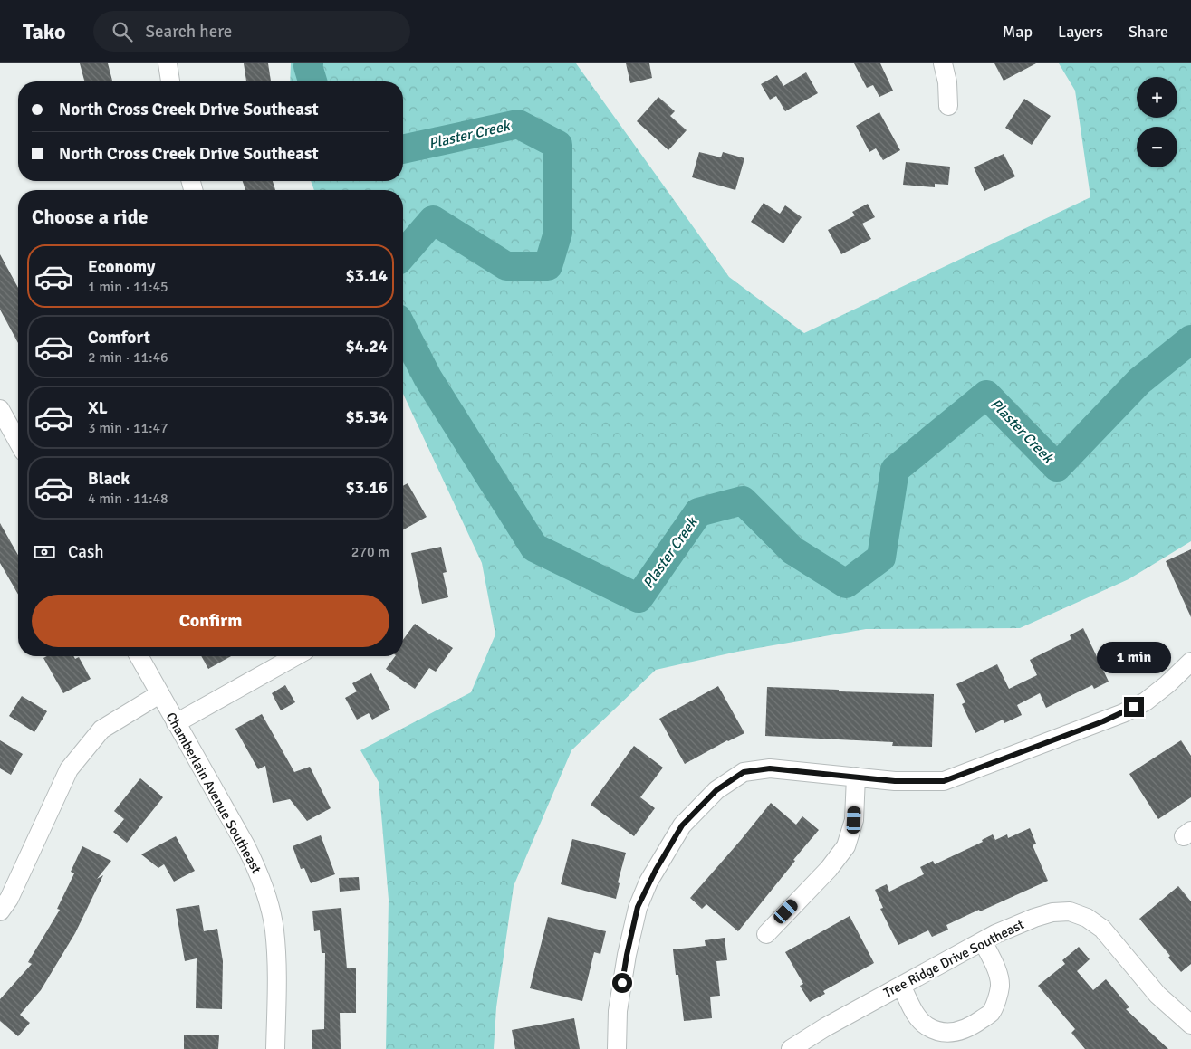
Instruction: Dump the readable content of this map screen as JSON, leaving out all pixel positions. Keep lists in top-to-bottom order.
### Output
{
  "streets": {
    "street": ["Chamberlain Avenue Southeast", "Tree Ridge Drive Southeast"]
  },
  "water": ["Plaster Creek"],
  "page": {
    "header": "Tako",
    "search": "Search here",
    "nav": ["Map", "Layers", "Share"],
    "map_buttons": ["+", "−"],
    "banner": ["North Cross Creek Drive Southeast", "North Cross Creek Drive Southeast"],
    "heading": "Choose a ride",
    "list": [
      {
        "name": "Economy",
        "note": "1 min · 11:45",
        "value": "$3.14"
      },
      {
        "name": "Comfort",
        "note": "2 min · 11:46",
        "value": "$4.24"
      },
      {
        "name": "XL",
        "note": "3 min · 11:47",
        "value": "$5.34"
      },
      {
        "name": "Black",
        "note": "4 min · 11:48",
        "value": "$3.16"
      }
    ],
    "pay": ["Cash", "270 m"],
    "buttons": "Confirm",
    "bubble": "1 min"
  }
}
